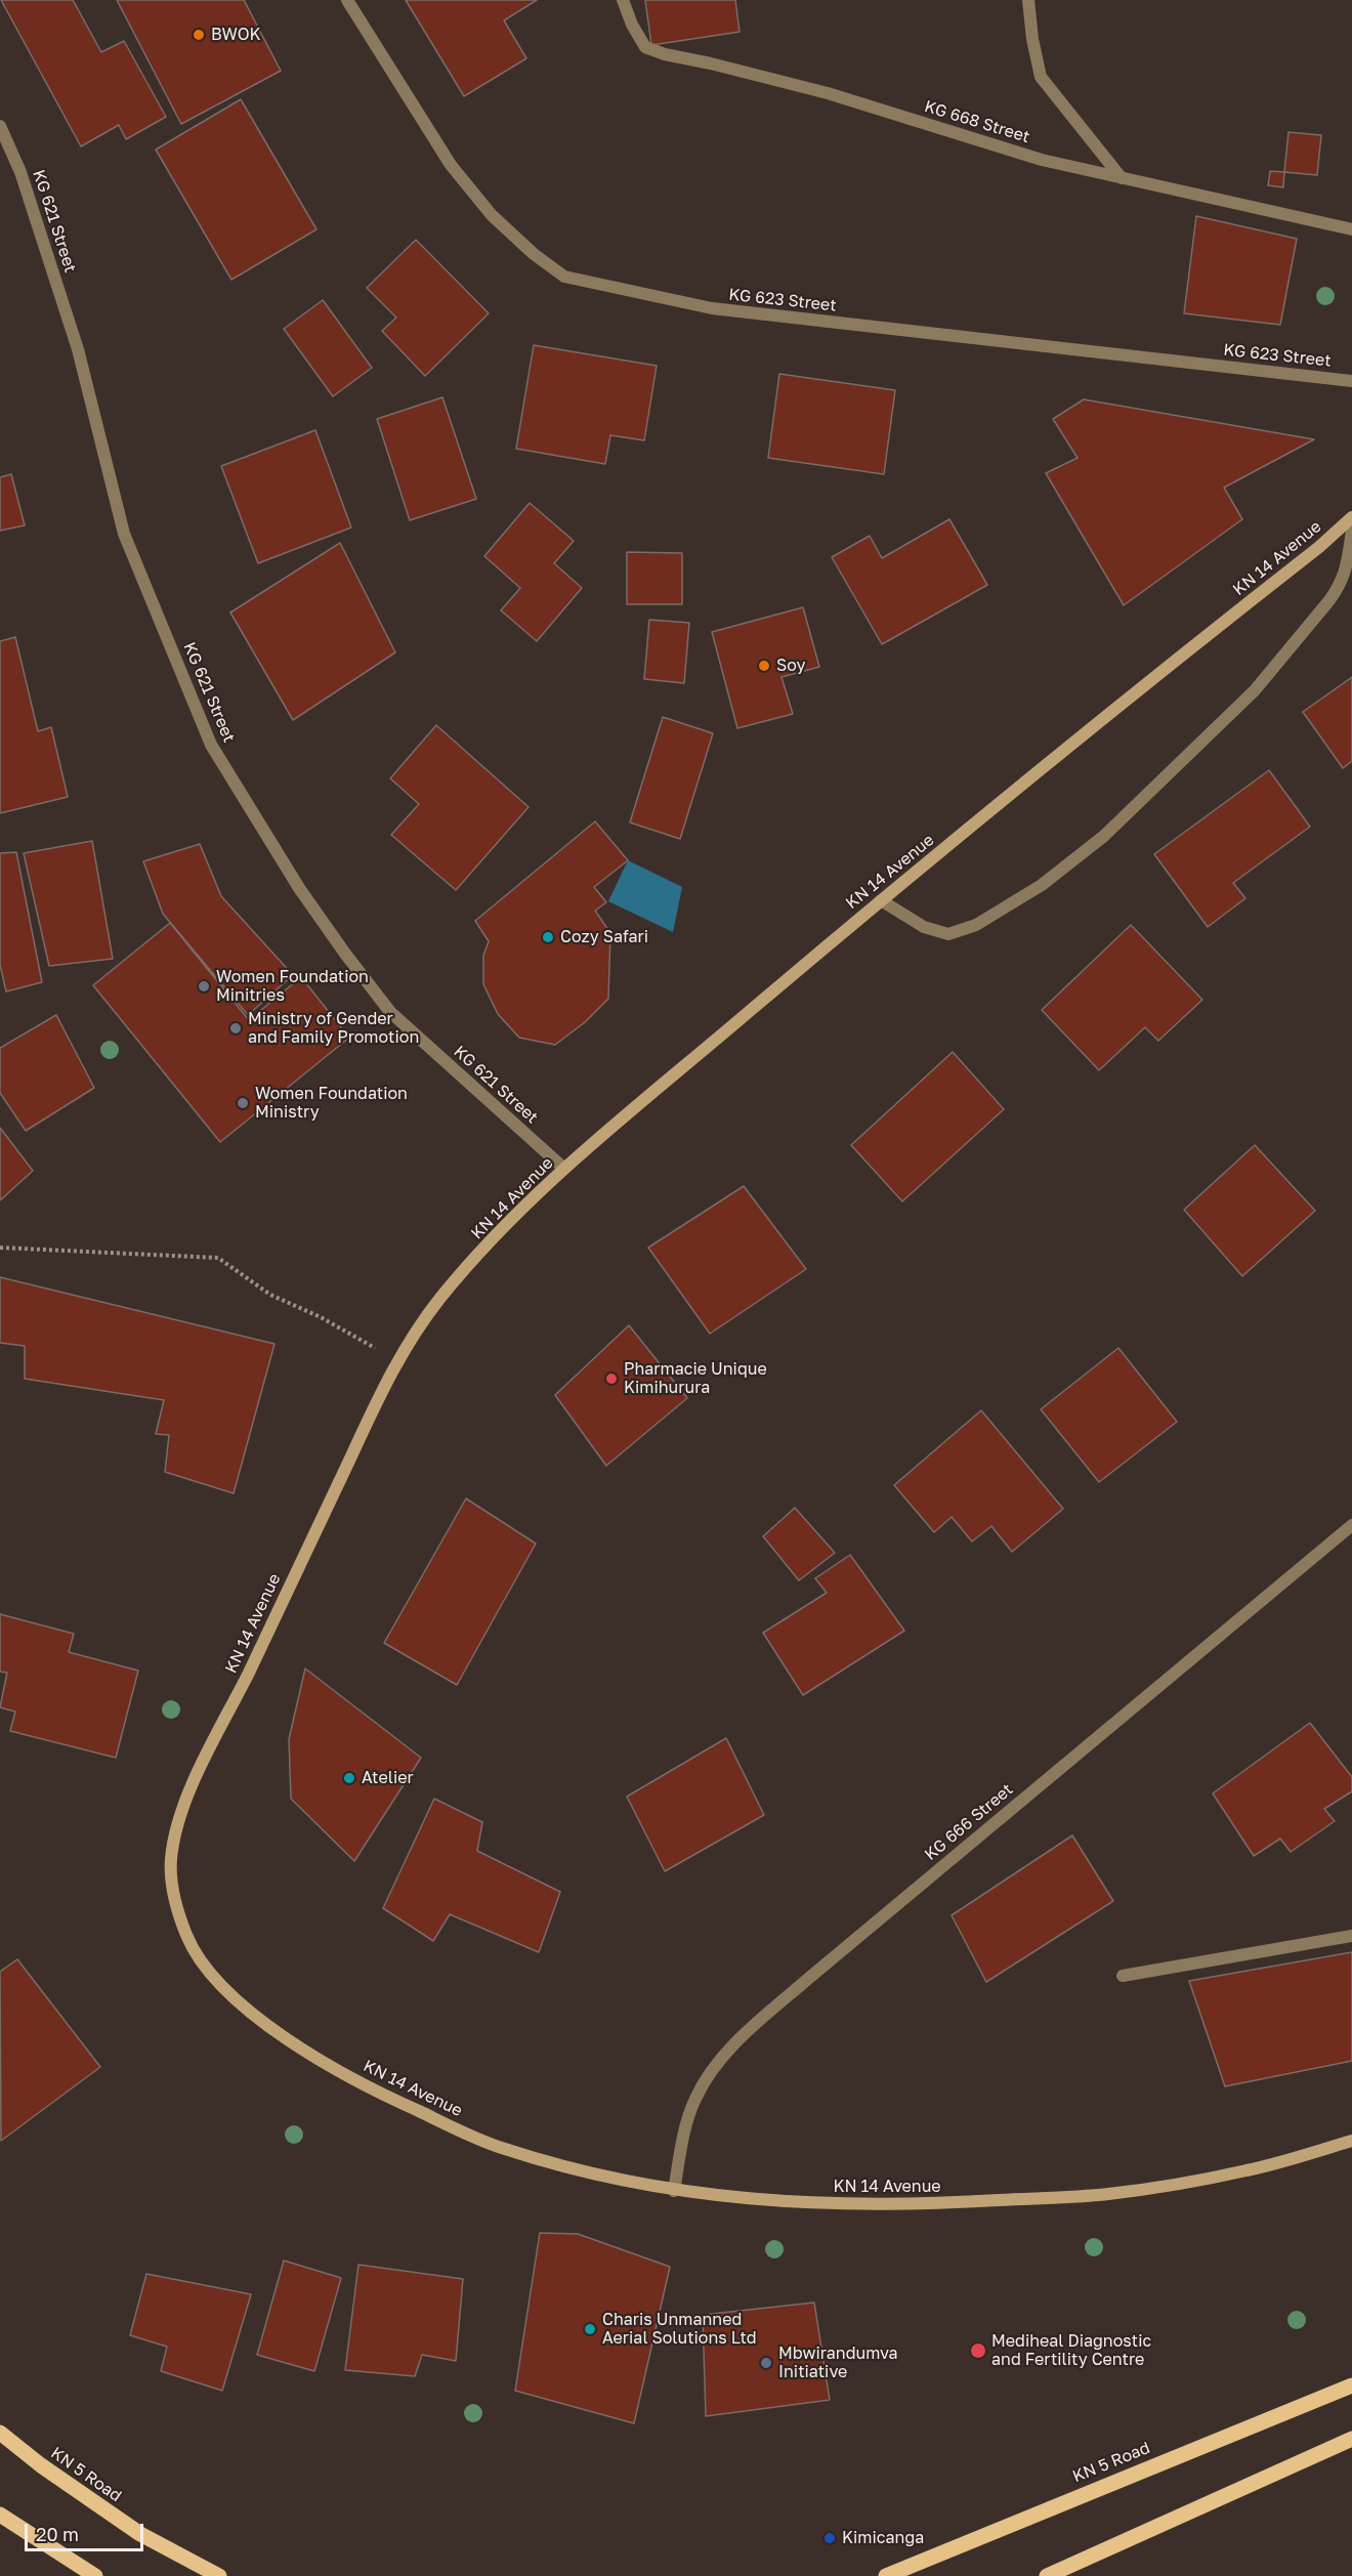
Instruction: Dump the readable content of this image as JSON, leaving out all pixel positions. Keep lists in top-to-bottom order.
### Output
{
  "streets": {
    "main road": ["KN 14 Avenue", "KN 5 Road"],
    "street": [
      "KG 668 Street",
      "KG 621 Street",
      "KG 623 Street",
      "KG 666 Street"
    ]
  },
  "crossings": [
    ["KG 621 Street", "KN 14 Avenue"],
    ["KN 14 Avenue", "KG 666 Street"]
  ],
  "places": [
    "BWOK",
    "Soy",
    "Cozy Safari",
    "Women Foundation Minitries",
    "Ministry of Gender and Family Promotion",
    "Women Foundation Ministry",
    "Pharmacie Unique Kimihurura",
    "Atelier",
    "Charis Unmanned Aerial Solutions Ltd",
    "Mediheal Diagnostic and Fertility Centre",
    "Mbwirandumva Initiative",
    "Kimicanga"
  ],
  "scale_bar": "20 m"
}
